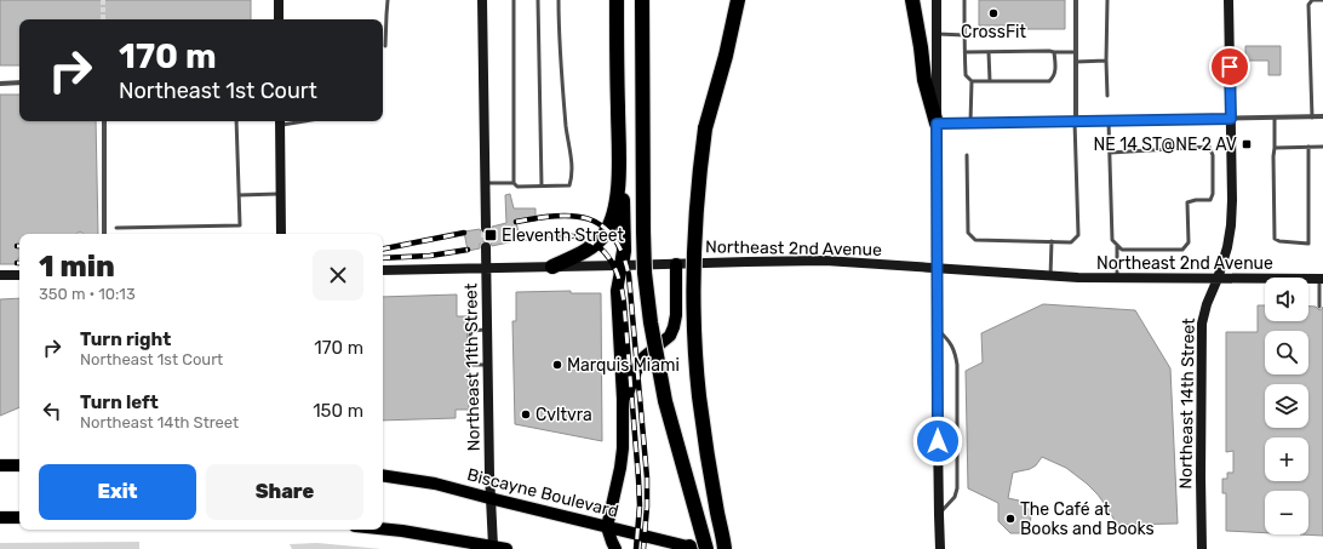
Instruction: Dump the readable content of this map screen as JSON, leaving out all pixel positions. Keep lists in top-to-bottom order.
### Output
{
  "streets": {
    "main road": ["Biscayne Boulevard"],
    "street": ["Northeast 2nd Avenue", "Northeast 11th Street", "Northeast 14th Street"]
  },
  "crossings": [
    ["Northeast 2nd Avenue", "Northeast 11th Street"],
    ["Northeast 2nd Avenue", "Northeast 14th Street"],
    ["Northeast 11th Street", "Biscayne Boulevard"]
  ],
  "places": {
    "other": [
      "CrossFit",
      "Marquis Miami",
      "Cvltvra",
      "The Café at Books and Books"
    ],
    "transit": ["NE 14 ST@NE 2 AV", "Eleventh Street"]
  },
  "page": {
    "turn": ["170 m", "Northeast 1st Court"],
    "heading": ["1 min", "350 m · 10:13"],
    "map_buttons": ["+", "−"],
    "list": [
      {
        "name": "Turn right",
        "note": "Northeast 1st Court",
        "value": "170 m"
      },
      {
        "name": "Turn left",
        "note": "Northeast 14th Street",
        "value": "150 m"
      }
    ],
    "buttons": ["Exit", "Share"]
  }
}
